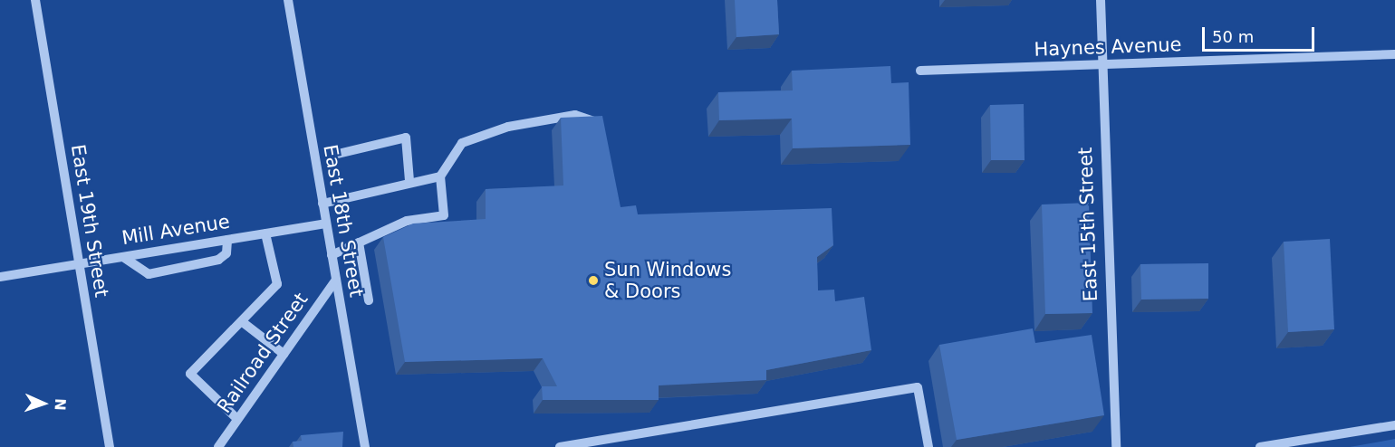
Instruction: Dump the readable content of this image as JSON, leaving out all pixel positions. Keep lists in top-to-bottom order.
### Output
{
  "streets": {
    "street": [
      "Haynes Avenue",
      "East 19th Street",
      "East 18th Street",
      "East 15th Street",
      "Mill Avenue",
      "Railroad Street"
    ]
  },
  "crossings": [
    ["Haynes Avenue", "East 15th Street"],
    ["East 19th Street", "Mill Avenue"],
    ["East 18th Street", "Mill Avenue"],
    ["East 18th Street", "Railroad Street"]
  ],
  "places": ["Sun Windows & Doors"],
  "scale_bar": "50 m",
  "north": "right"
}
